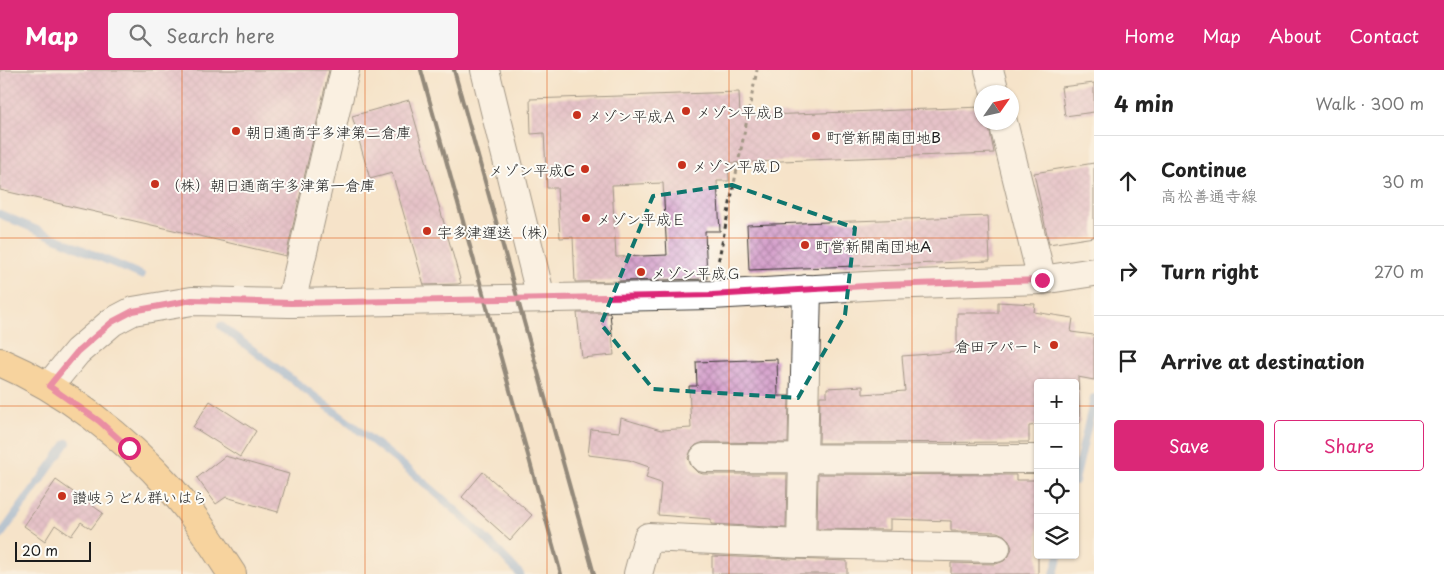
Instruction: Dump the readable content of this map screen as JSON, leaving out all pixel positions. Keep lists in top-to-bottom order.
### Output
{
  "places": [
    "メゾン平成Ｂ",
    "メゾン平成Ａ",
    "朝日通商宇多津第二倉庫",
    "町営新開南団地B",
    "メゾン平成Ｄ",
    "メゾン平成C",
    "（株）朝日通商宇多津第一倉庫",
    "メゾン平成Ｅ",
    "宇多津運送（株）",
    "町営新開南団地A",
    "メゾン平成Ｇ",
    "倉田アパート",
    "讃岐うどん群いはら"
  ],
  "scale_bar": "20 m",
  "north": "top right",
  "page": {
    "header": "Map",
    "search": "Search here",
    "nav": [
      "Home",
      "Map",
      "About",
      "Contact"
    ],
    "heading": ["4 min", "Walk · 300 m"],
    "list": [
      ["Continue", "高松善通寺線", "30 m"],
      ["Turn right", "270 m"],
      "Arrive at destination"
    ],
    "map_buttons": ["+", "−"],
    "buttons": ["Save", "Share"],
    "scale": "20 m"
  }
}
